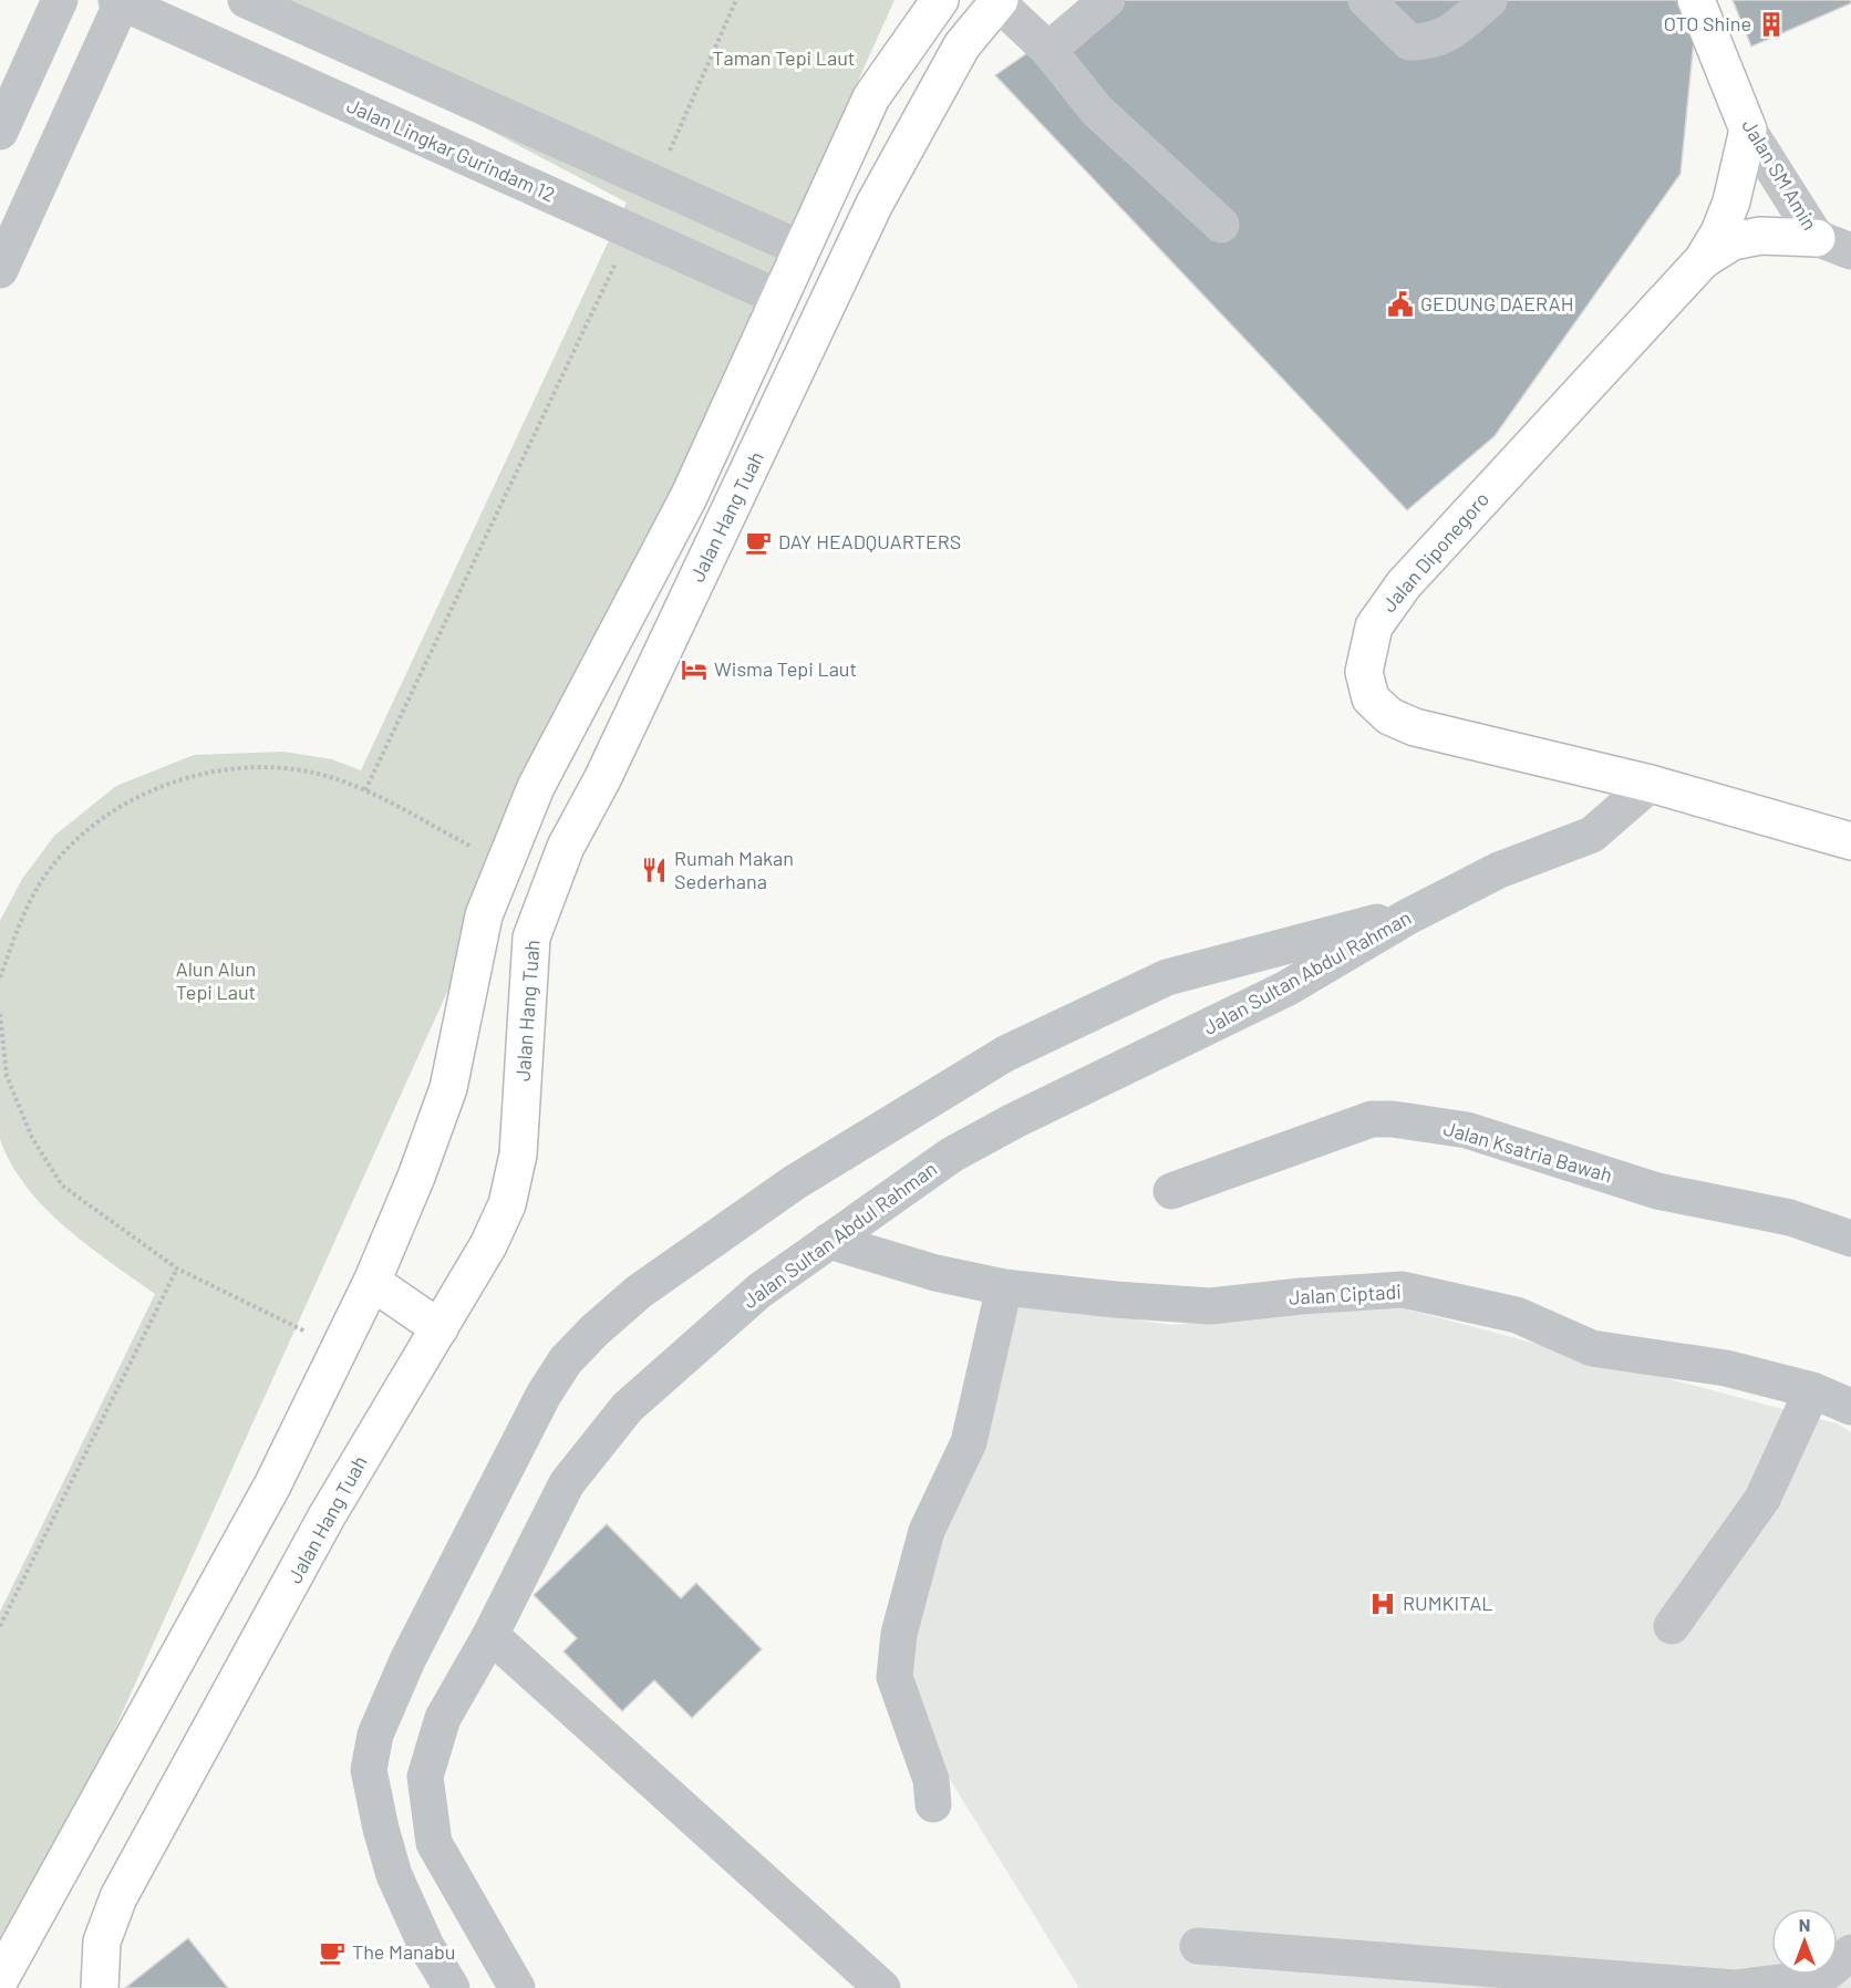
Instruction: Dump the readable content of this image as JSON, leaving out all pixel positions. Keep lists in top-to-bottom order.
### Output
{
  "streets": {
    "main road": ["Jalan SM Amin", "Jalan Hang Tuah", "Jalan Diponegoro"],
    "street": [
      "Jalan Lingkar Gurindam 12",
      "Jalan Sultan Abdul Rahman",
      "Jalan Ksatria Bawah",
      "Jalan Ciptadi"
    ]
  },
  "crossings": [
    ["Jalan Diponegoro", "Jalan Sultan Abdul Rahman"],
    ["Jalan Sultan Abdul Rahman", "Jalan Ciptadi"]
  ],
  "parks": ["Taman Tepi Laut", "Alun Alun Tepi Laut"],
  "places": {
    "building": ["OTO Shine"],
    "public building": ["GEDUNG DAERAH"],
    "cafe": ["DAY HEADQUARTERS", "The Manabu"],
    "hotel": ["Wisma Tepi Laut"],
    "restaurant": ["Rumah Makan Sederhana"],
    "hospital": ["RUMKITAL"]
  },
  "north": "top"
}
